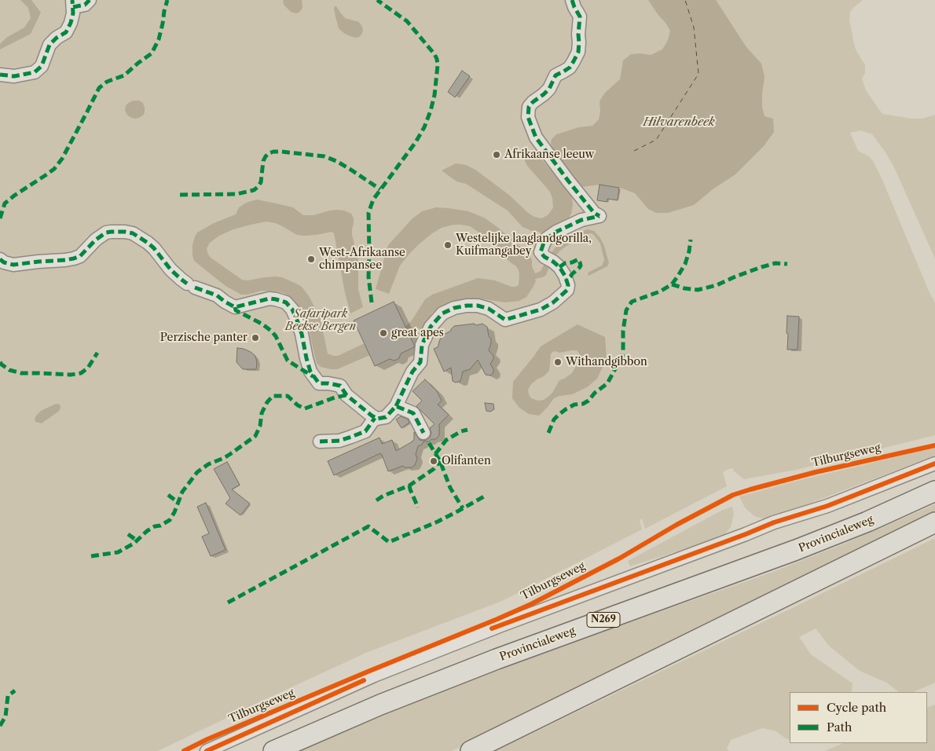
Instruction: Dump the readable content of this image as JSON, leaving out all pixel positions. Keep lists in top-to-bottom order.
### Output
{
  "streets": {
    "highway": ["Provincialeweg", "N269"],
    "street": ["Tilburgseweg"]
  },
  "water": ["Hilvarenbeek"],
  "parks": ["Safaripark Beekse Bergen"],
  "places": [
    "Afrikaanse leeuw",
    "Westelijke laaglandgorilla, Kuifmangabey",
    "West-Afrikaanse chimpansee",
    "great apes",
    "Perzische panter",
    "Withandgibbon",
    "Olifanten"
  ],
  "legend": ["Cycle path", "Path"]
}
